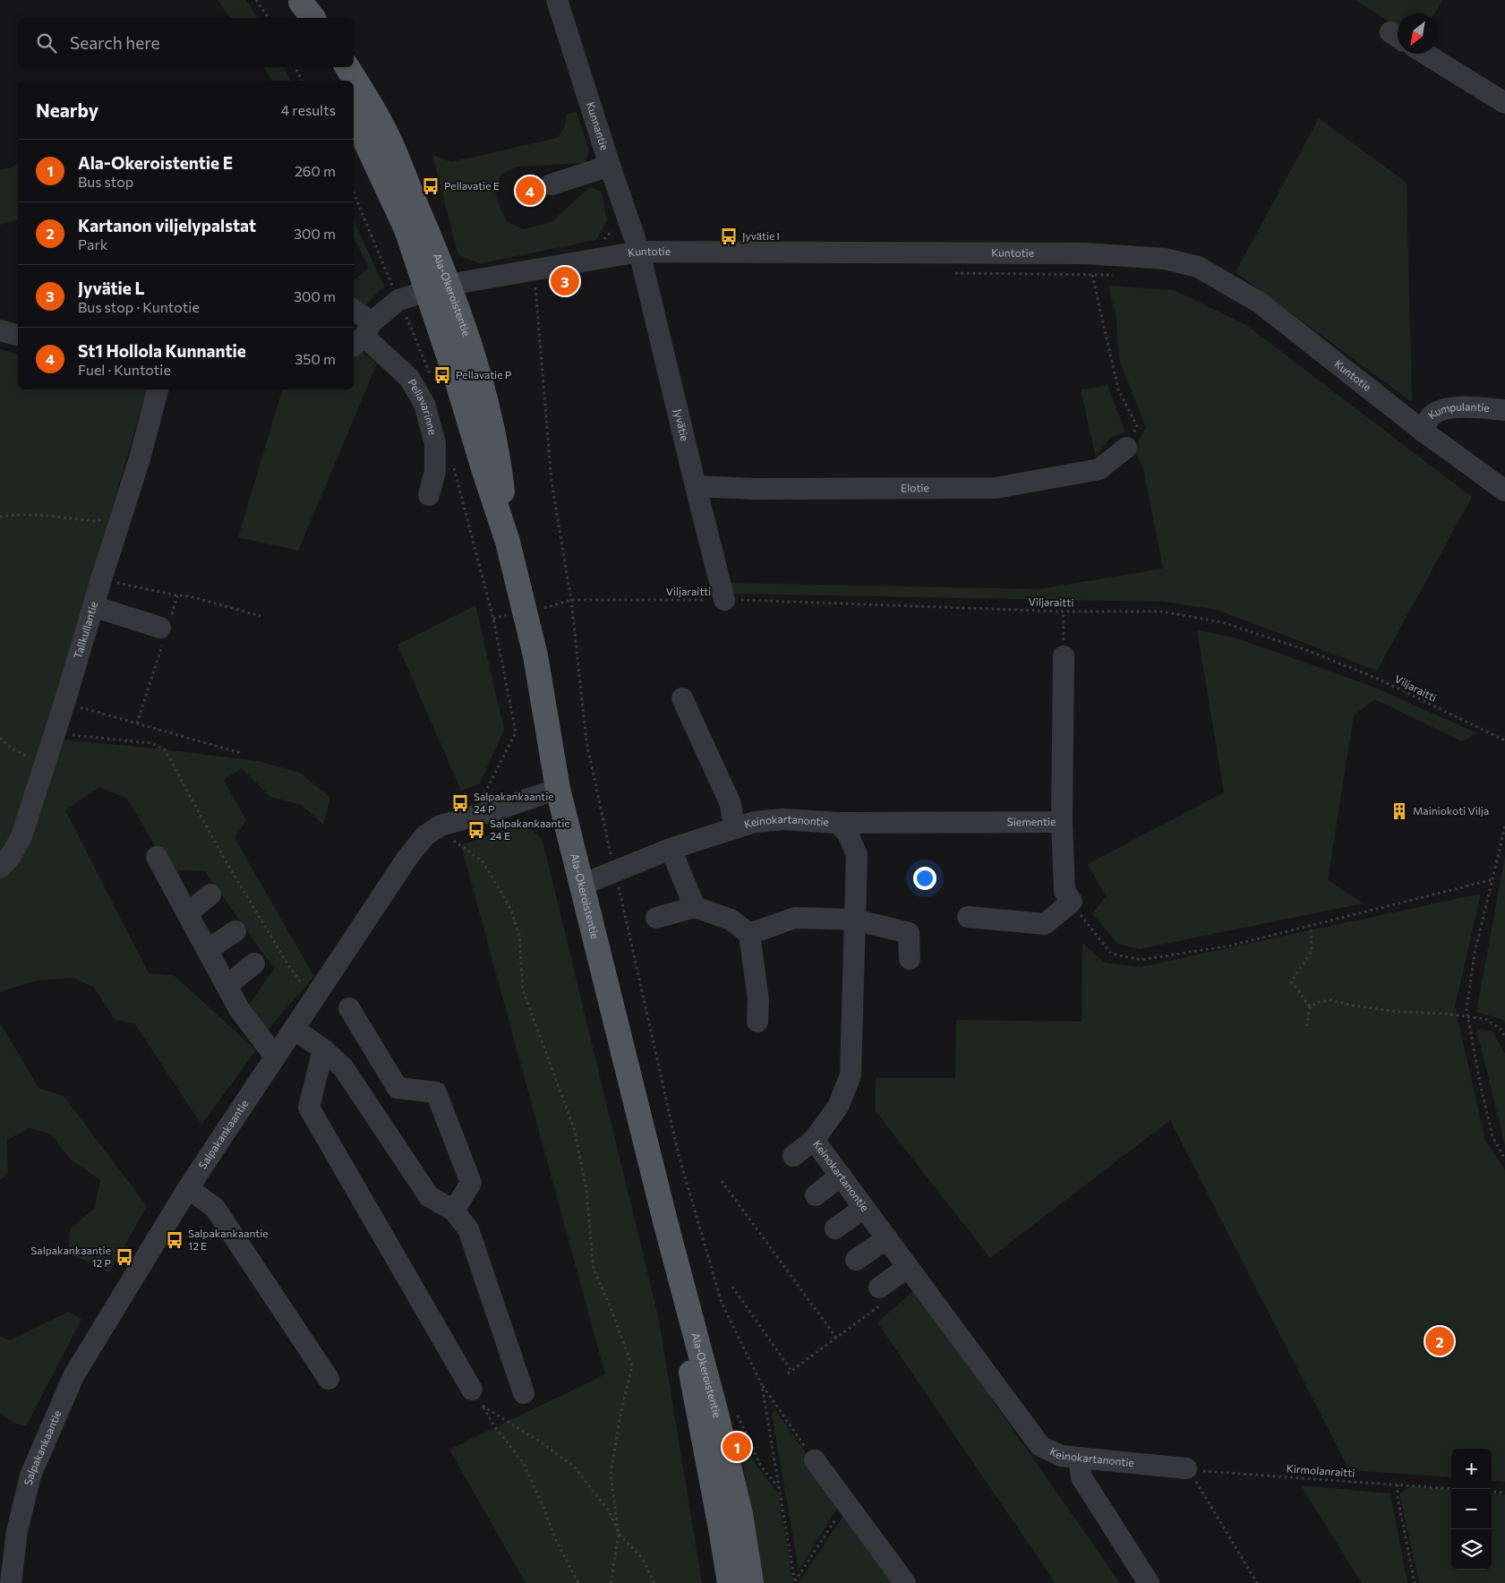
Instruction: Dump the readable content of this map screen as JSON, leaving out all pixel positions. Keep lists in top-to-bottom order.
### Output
{
  "streets": {
    "main road": ["Ala-Okeroistentie"],
    "street": [
      "Kunnantie",
      "Kuntotie",
      "Pellavarinne",
      "Kumpulantie",
      "Jyvätie",
      "Elotie",
      "Tallkullantie",
      "Siementie",
      "Keinokartanontie",
      "Salpakankaantie"
    ],
    "path": ["Viljaraitti", "Kirmolanraitti"]
  },
  "crossings": [
    ["Kunnantie", "Kuntotie"],
    ["Kunnantie", "Jyvätie"],
    ["Kuntotie", "Ala-Okeroistentie"],
    ["Kuntotie", "Pellavarinne"],
    ["Kuntotie", "Kumpulantie"],
    ["Kuntotie", "Jyvätie"],
    ["Ala-Okeroistentie", "Keinokartanontie"],
    ["Ala-Okeroistentie", "Salpakankaantie"],
    ["Jyvätie", "Elotie"],
    ["Jyvätie", "Viljaraitti"],
    ["Siementie", "Keinokartanontie"],
    ["Keinokartanontie", "Kirmolanraitti"]
  ],
  "places": {
    "bus stop": [
      "Pellavatie E",
      "Jyvätie I",
      "Pellavatie P",
      "Salpakankaantie 24 P",
      "Salpakankaantie 24 E",
      "Salpakankaantie 12 E",
      "Salpakankaantie 12 P"
    ],
    "building": ["Mainiokoti Vilja"]
  },
  "north": "bottom left",
  "page": {
    "search": "Search here",
    "heading": ["Nearby", "4 results"],
    "list": [
      {
        "mark": "1",
        "name": "Ala-Okeroistentie E",
        "note": "Bus stop",
        "value": "260 m"
      },
      {
        "mark": "2",
        "name": "Kartanon viljelypalstat",
        "note": "Park",
        "value": "300 m"
      },
      {
        "mark": "3",
        "name": "Jyvätie L",
        "note": "Bus stop · Kuntotie",
        "value": "300 m"
      },
      {
        "mark": "4",
        "name": "St1 Hollola Kunnantie",
        "note": "Fuel · Kuntotie",
        "value": "350 m"
      }
    ],
    "pins": [
      "4",
      "3",
      "2",
      "1"
    ],
    "map_buttons": ["+", "−"]
  }
}
